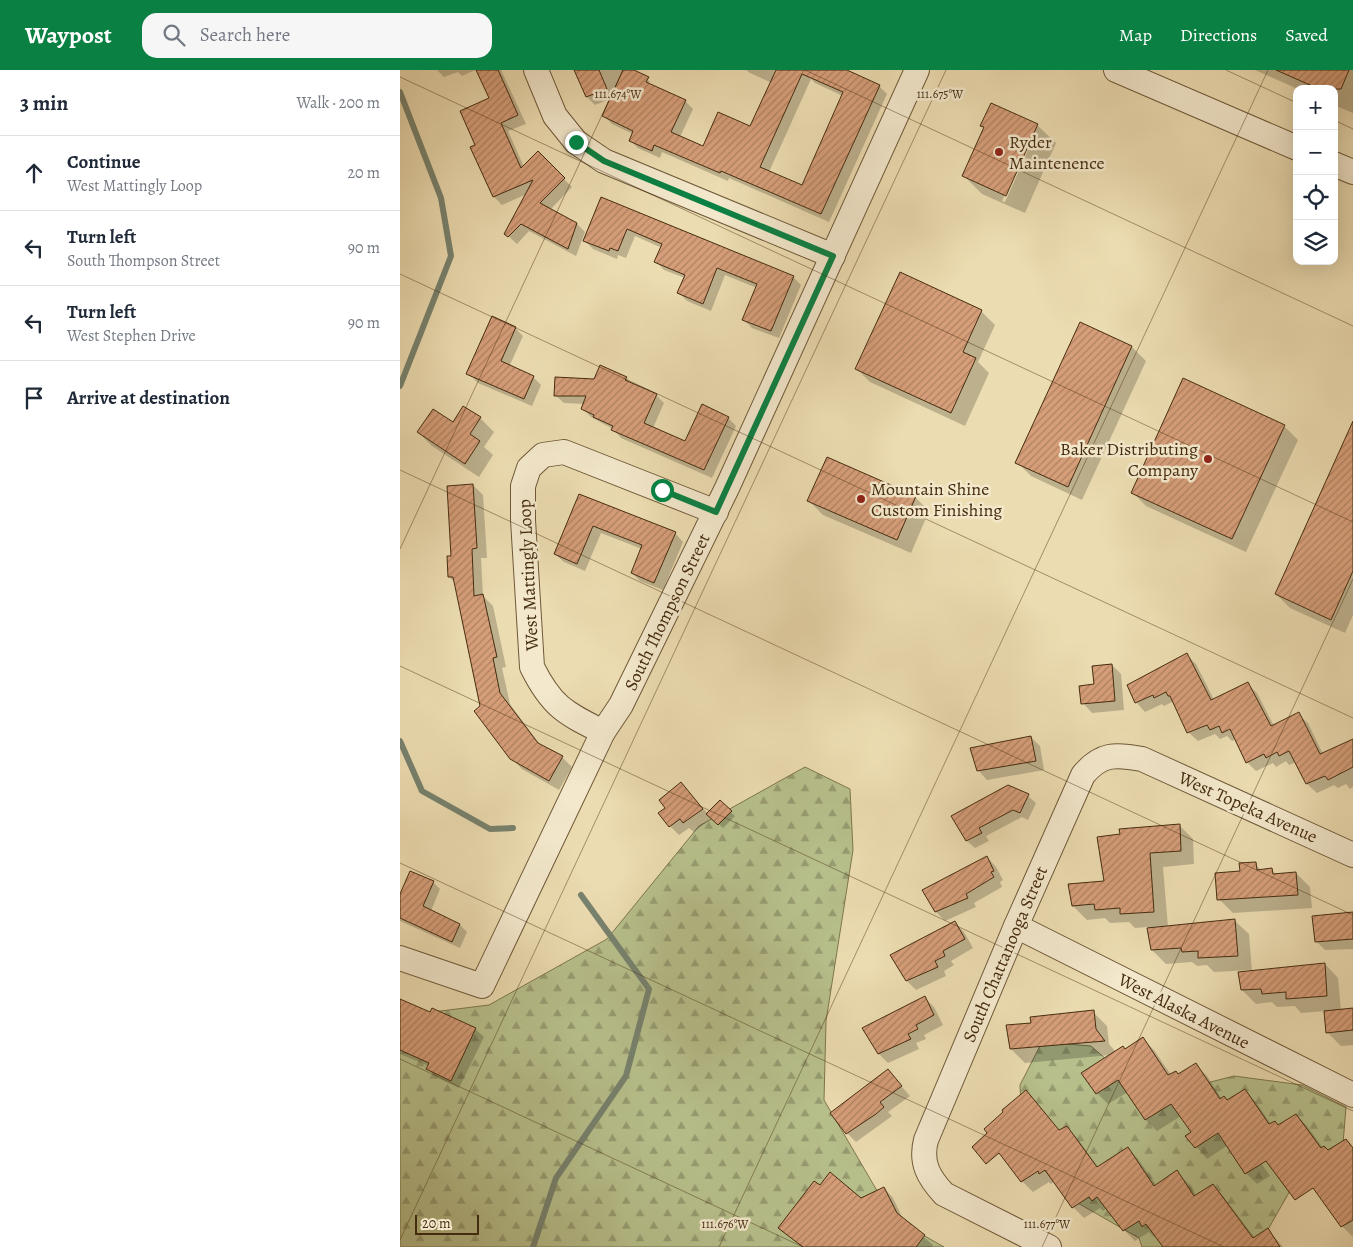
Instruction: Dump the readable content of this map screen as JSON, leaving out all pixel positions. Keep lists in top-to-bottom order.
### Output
{
  "streets": {
    "street": [
      "West Mattingly Loop",
      "South Thompson Street",
      "West Topeka Avenue",
      "South Chattanooga Street",
      "West Alaska Avenue"
    ]
  },
  "crossings": [
    ["West Mattingly Loop", "South Thompson Street"],
    ["West Topeka Avenue", "South Chattanooga Street"],
    ["South Chattanooga Street", "West Alaska Avenue"]
  ],
  "places": ["Ryder Maintenence", "Baker Distributing Company", "Mountain Shine Custom Finishing"],
  "scale_bar": "20 m",
  "page": {
    "header": "Waypost",
    "search": "Search here",
    "nav": ["Map", "Directions", "Saved"],
    "heading": ["3 min", "Walk · 200 m"],
    "map_buttons": ["+", "−"],
    "list": [
      ["Continue", "West Mattingly Loop", "20 m"],
      ["Turn left", "South Thompson Street", "90 m"],
      ["Turn left", "West Stephen Drive", "90 m"],
      "Arrive at destination"
    ],
    "scale": "20 m"
  },
  "coordinates": [
    "111.674°W",
    "111.675°W",
    "111.676°W",
    "111.677°W"
  ]
}
